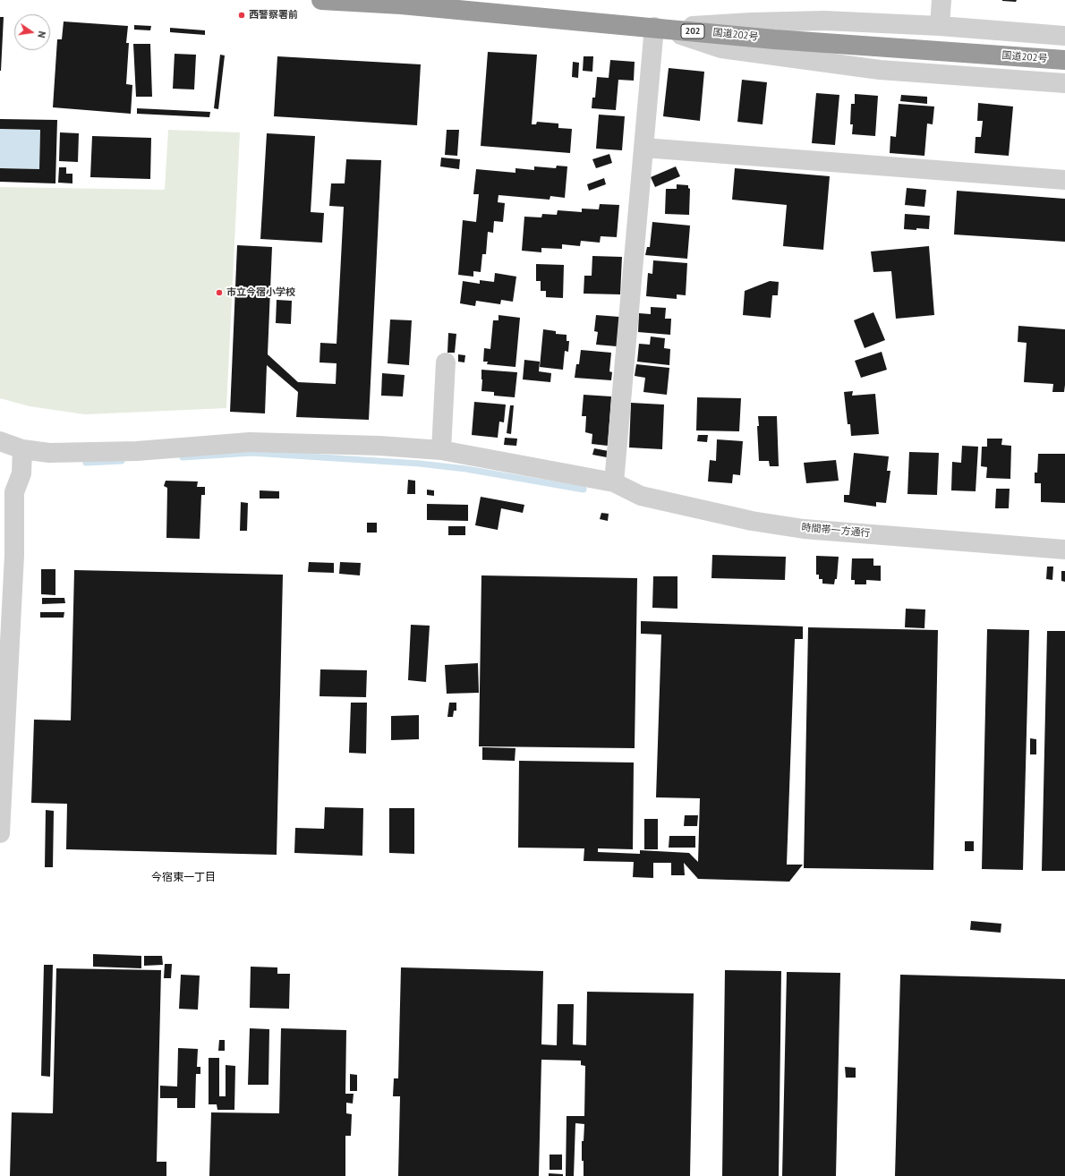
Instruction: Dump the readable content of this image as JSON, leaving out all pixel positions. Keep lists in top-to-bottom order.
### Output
{
  "streets": {
    "highway": ["202", "国道202号"],
    "street": ["時間帯一方通行"]
  },
  "districts": ["今宿東一丁目"],
  "places": ["西警察署前", "市立今宿小学校"],
  "north": "right"
}
